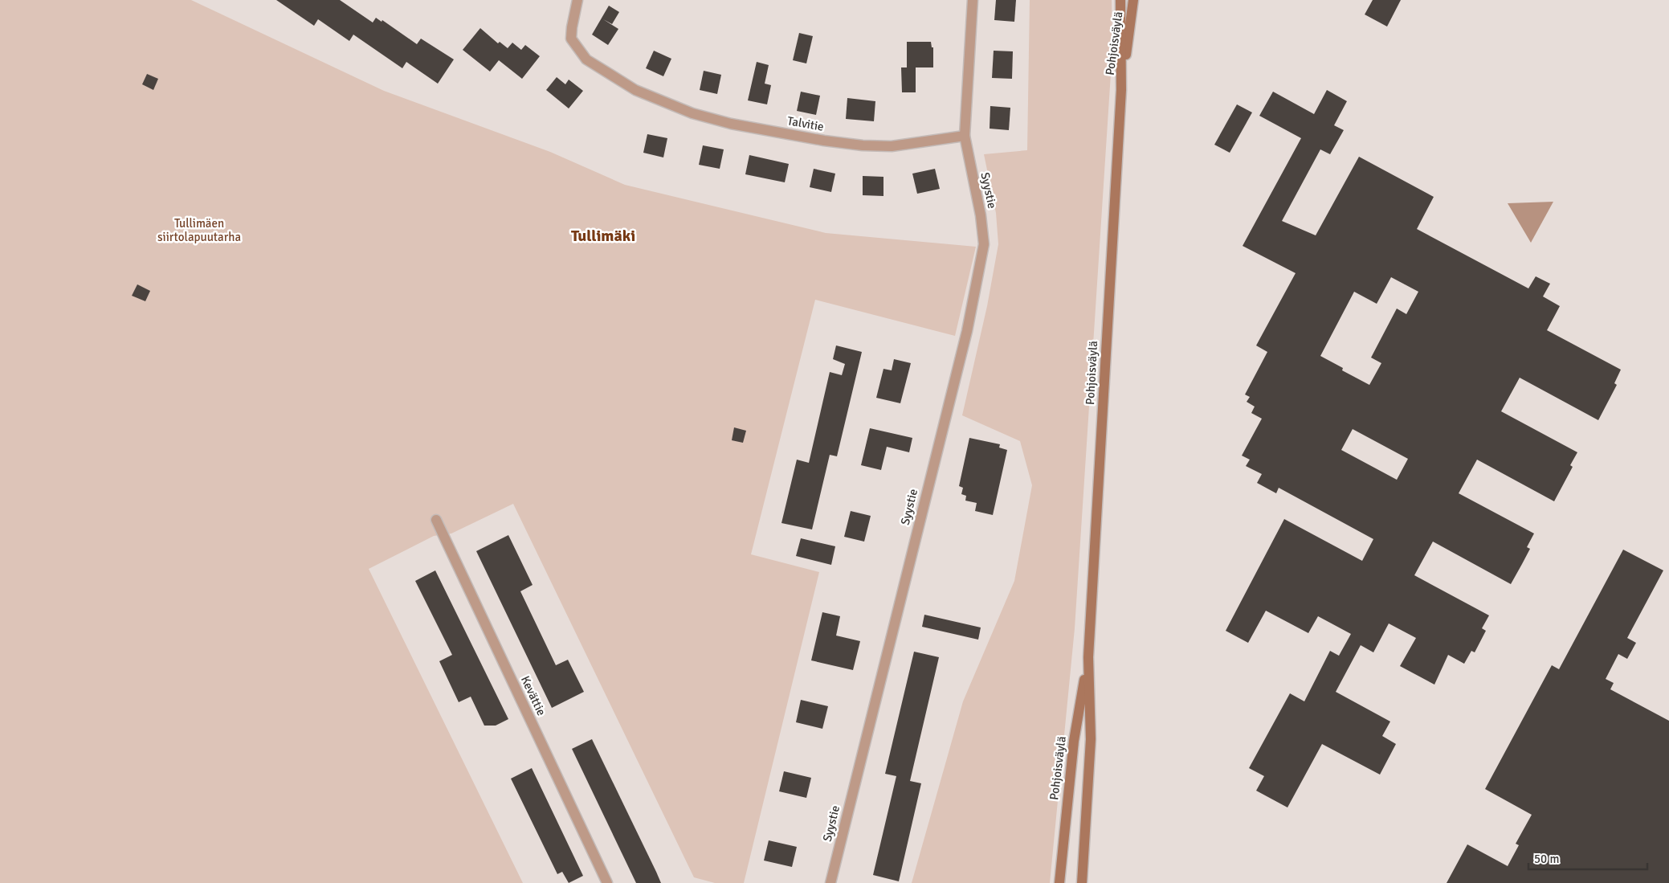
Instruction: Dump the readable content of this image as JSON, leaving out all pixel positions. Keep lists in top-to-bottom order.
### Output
{
  "streets": {
    "main road": ["Pohjoisväylä"],
    "street": ["Talvitie", "Syystie", "Kevättie"]
  },
  "crossings": [
    ["Talvitie", "Syystie"]
  ],
  "districts": ["Tullimäki"],
  "parks": ["Tullimäen siirtolapuutarha"],
  "scale_bar": "50 m"
}
